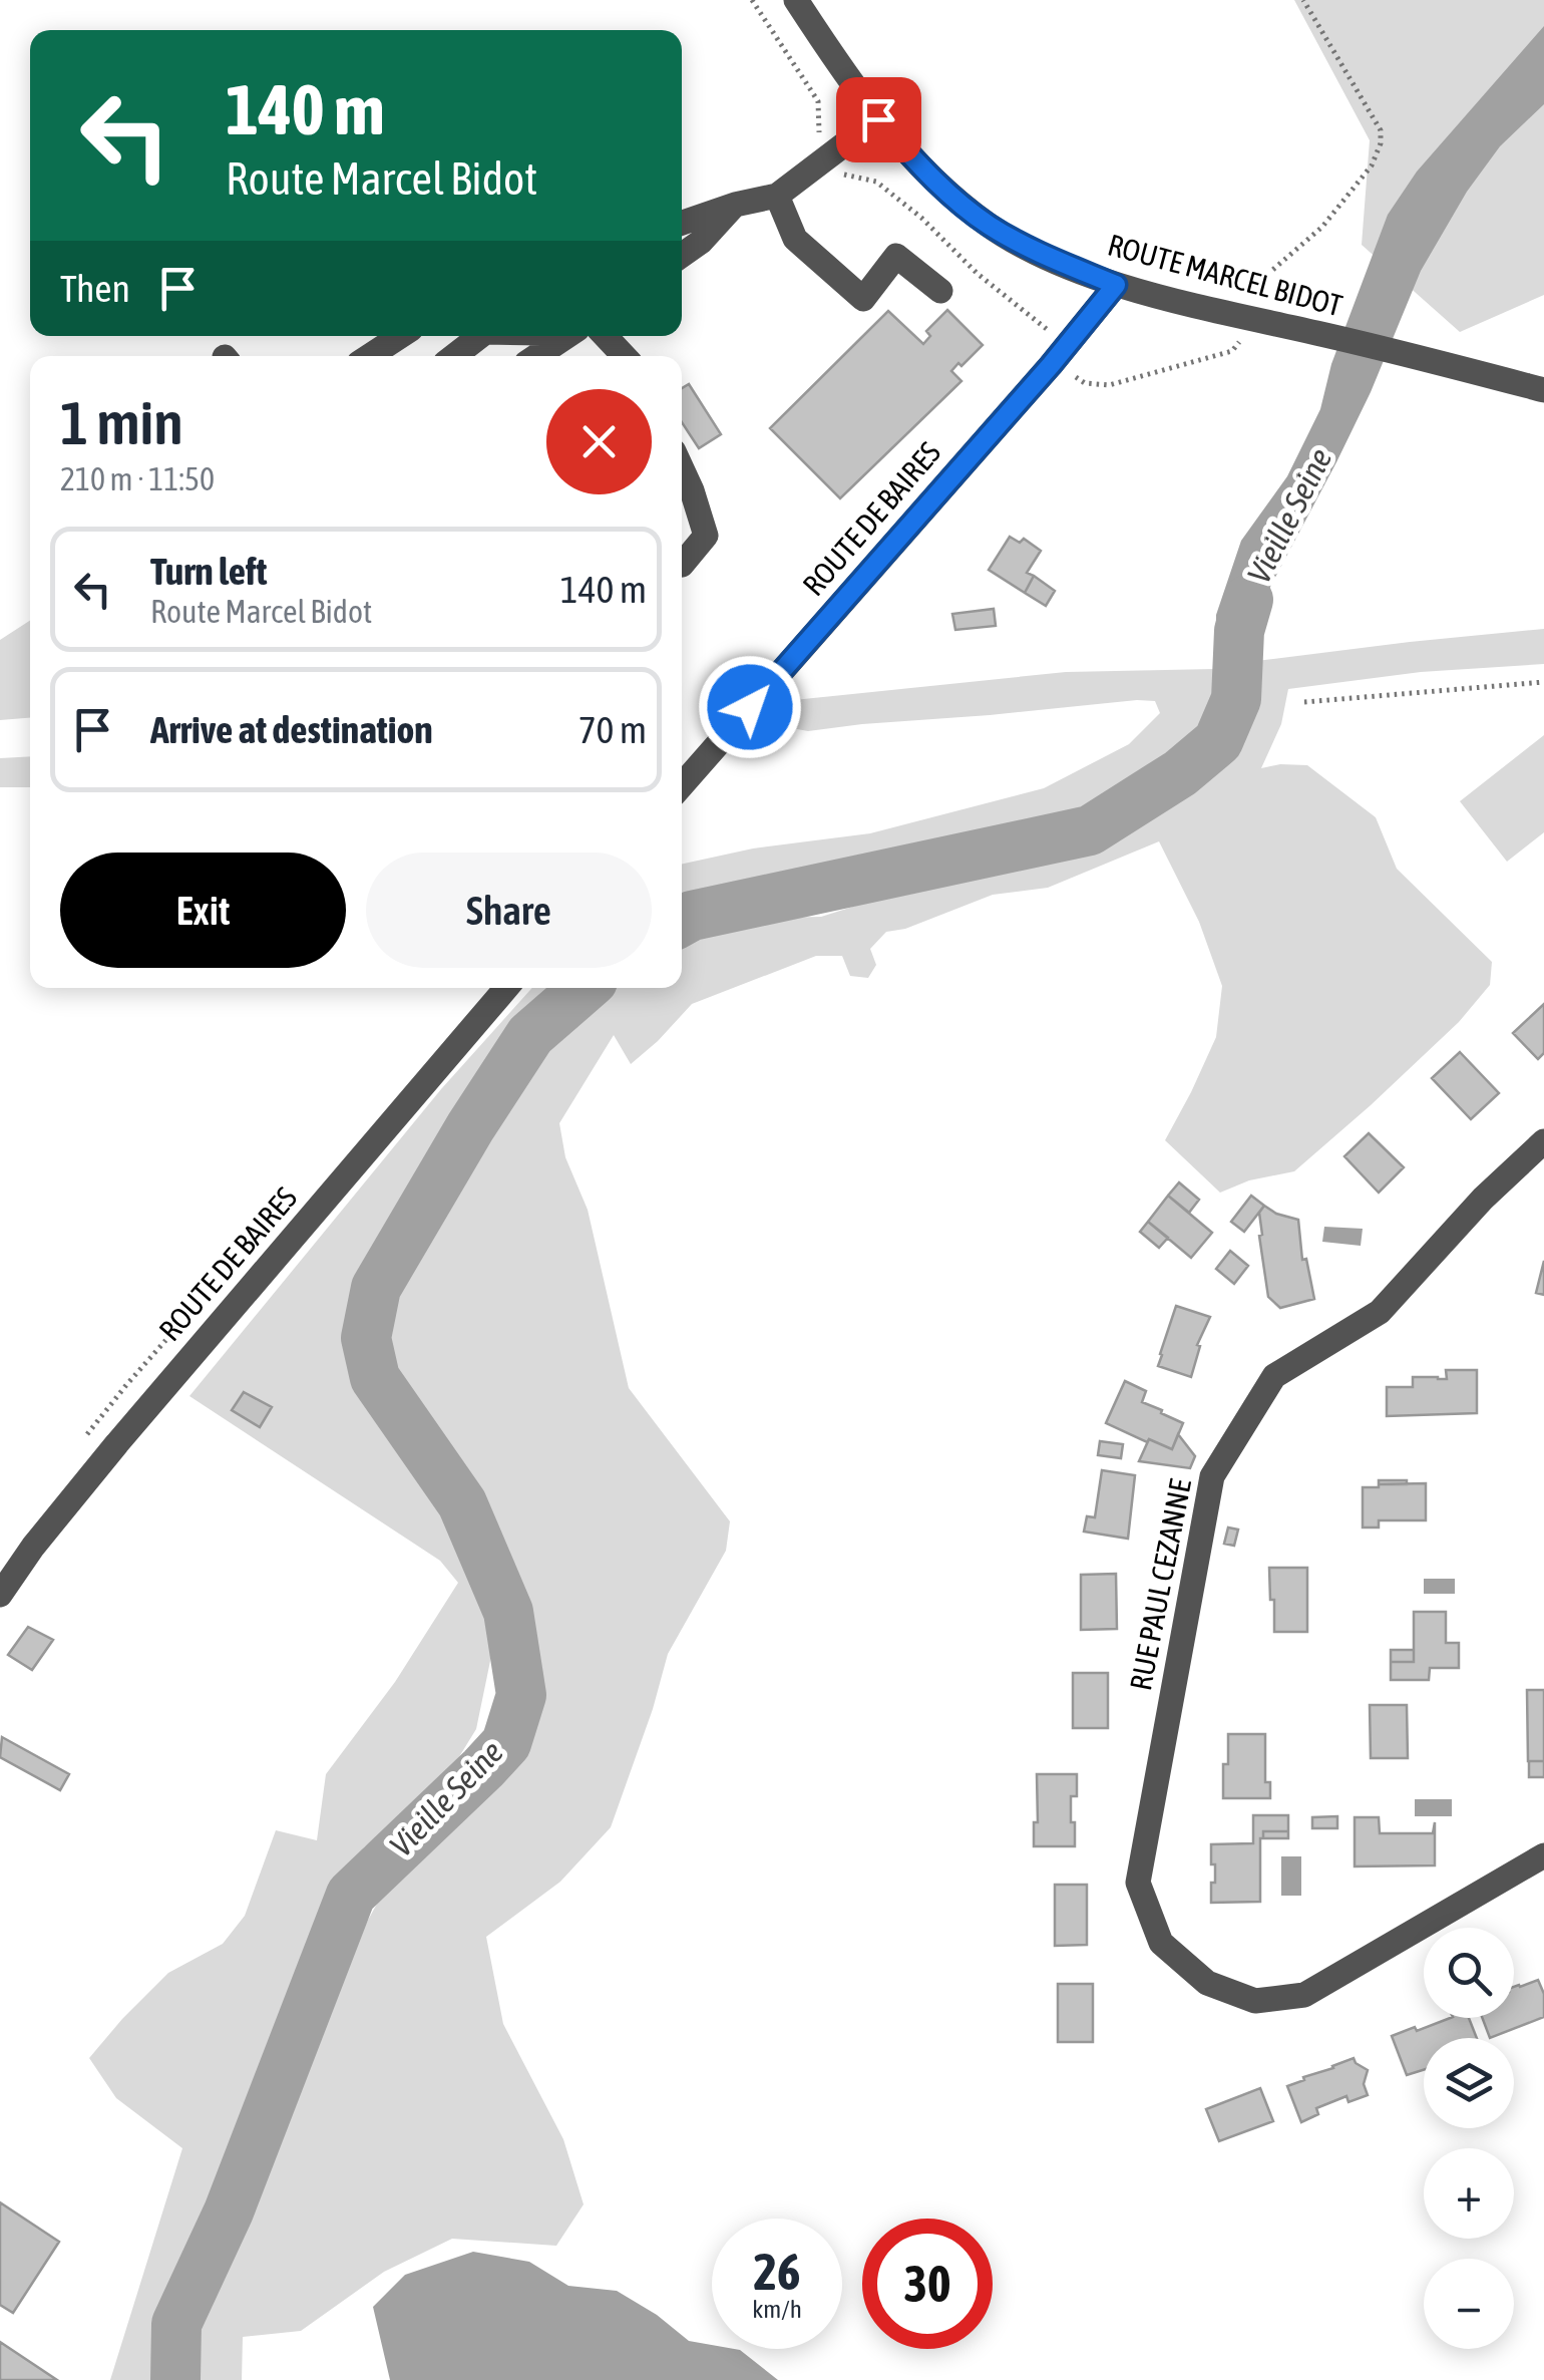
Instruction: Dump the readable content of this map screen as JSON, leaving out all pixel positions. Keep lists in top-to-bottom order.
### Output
{
  "streets": {
    "street": ["ROUTE MARCEL BIDOT", "ROUTE DE BAIRES", "RUE PAUL CEZANNE"]
  },
  "crossings": [
    ["ROUTE MARCEL BIDOT", "ROUTE DE BAIRES"]
  ],
  "water": ["Vieille Seine"],
  "page": {
    "turn": ["140 m", "Route Marcel Bidot"],
    "then": "Then",
    "heading": ["1 min", "210 m · 11:50"],
    "list": [
      {
        "name": "Turn left",
        "note": "Route Marcel Bidot",
        "value": "140 m"
      },
      {
        "name": "Arrive at destination",
        "value": "70 m"
      }
    ],
    "buttons": ["Exit", "Share"],
    "map_buttons": ["+", "−"],
    "speed": "26 km/h",
    "limit": "30"
  }
}
